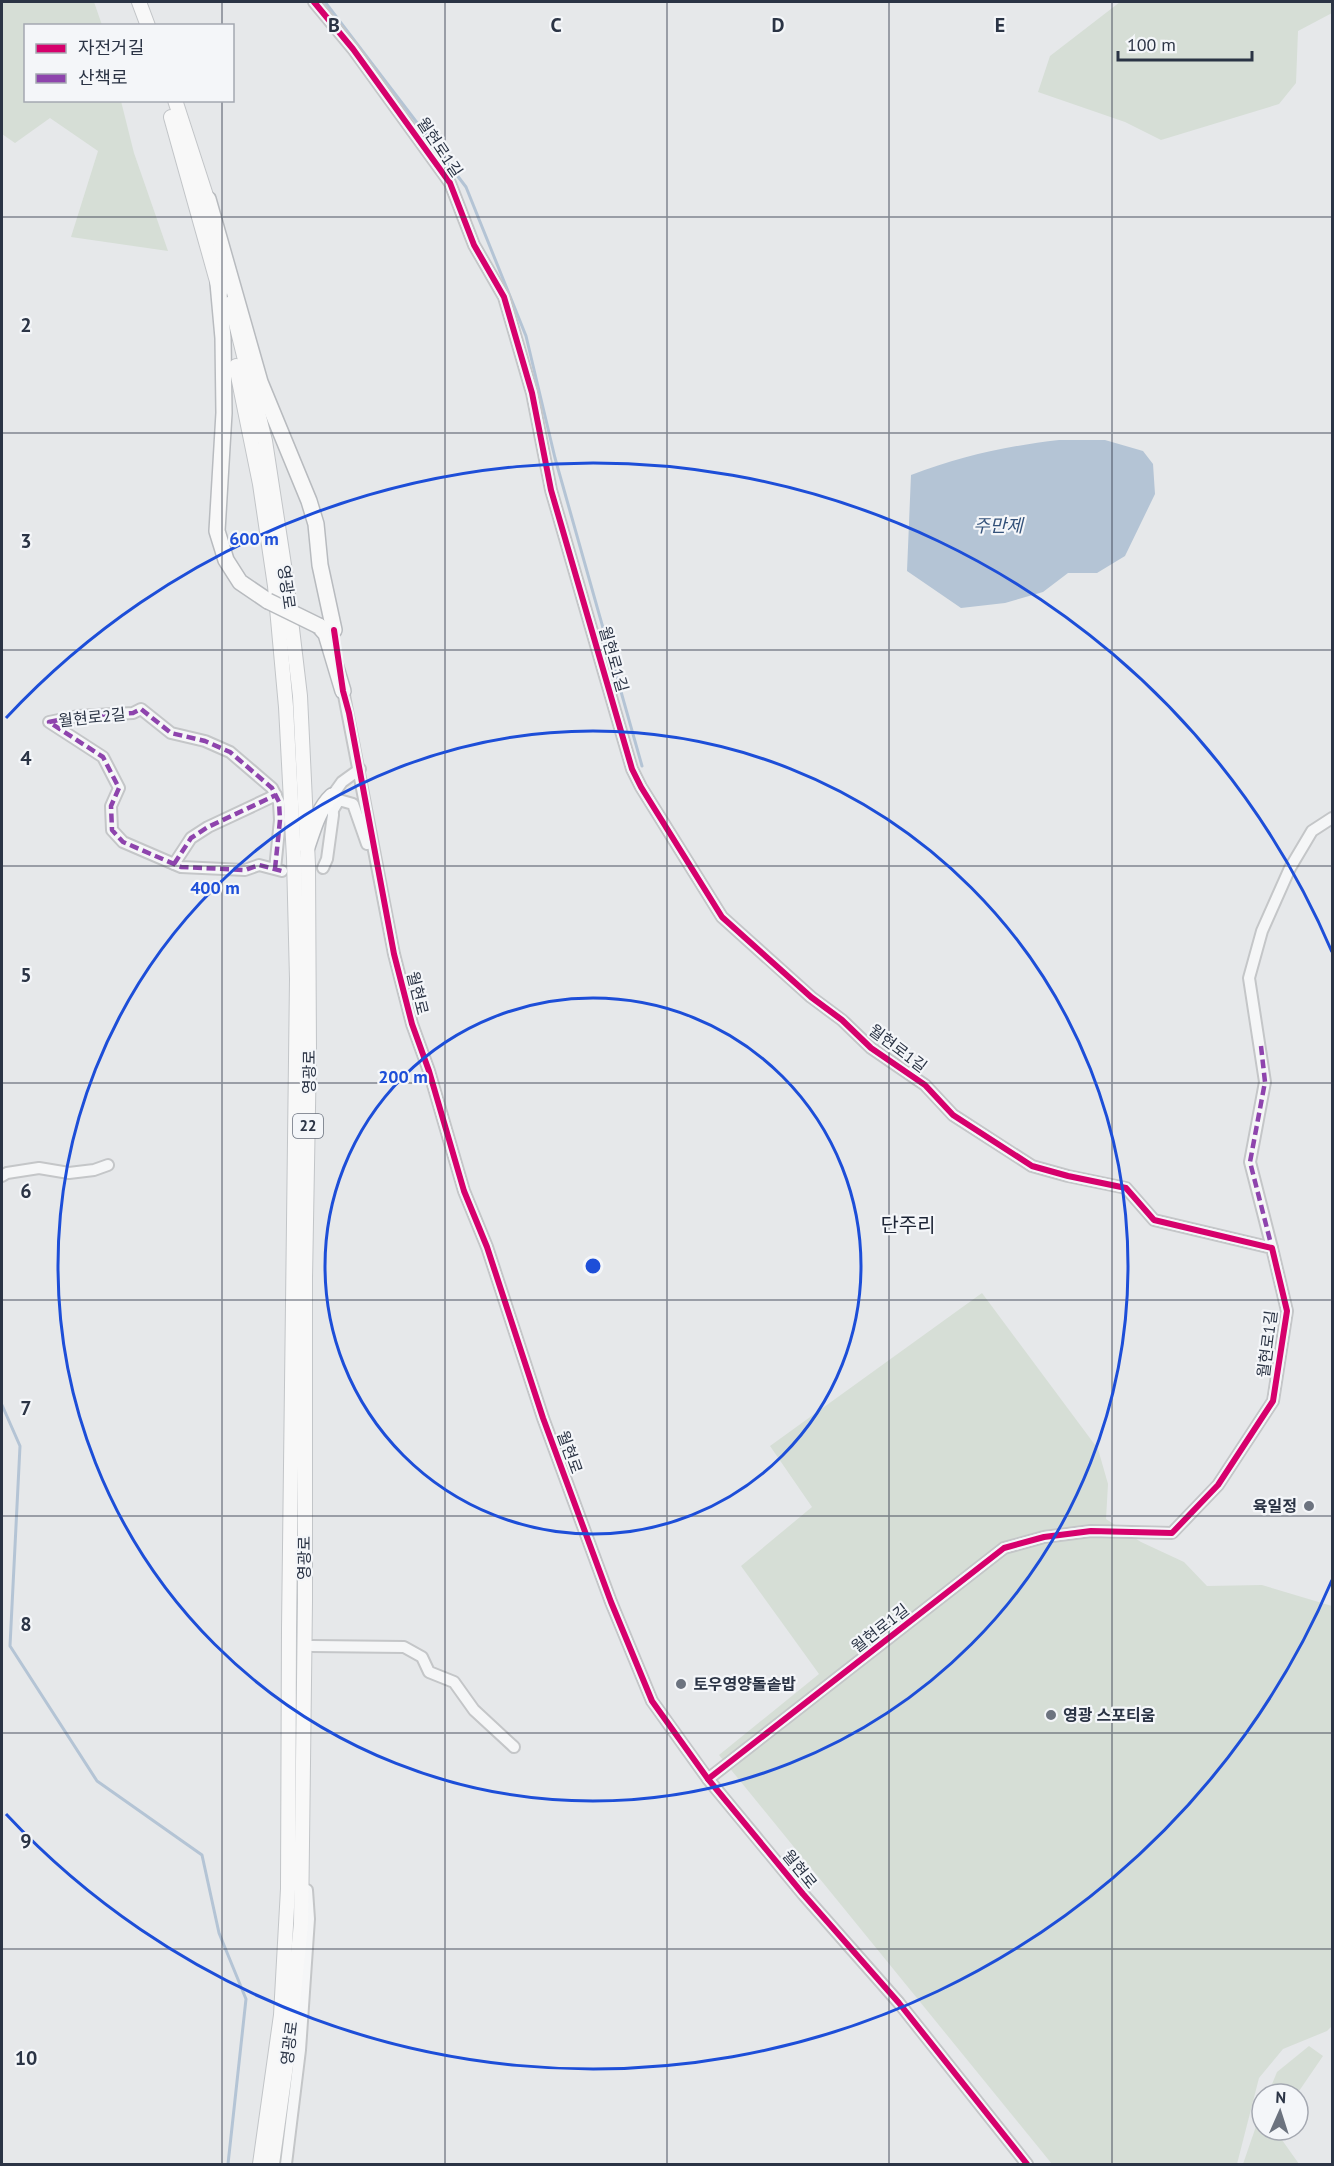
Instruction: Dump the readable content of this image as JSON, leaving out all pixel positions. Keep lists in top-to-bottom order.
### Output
{
  "streets": {
    "main road": ["영광로", "22"],
    "street": ["월현로1길", "월현로2길", "월현로"]
  },
  "crossings": [
    ["월현로1길", "월현로"]
  ],
  "districts": ["단주리"],
  "water": ["주만제"],
  "places": ["육일정", "토우영양돌솥밥", "영광 스포티움"],
  "legend": ["자전거길", "산책로"],
  "scale_bar": "100 m",
  "north": "top",
  "grid": {
    "columns": [
      "B",
      "C",
      "D",
      "E"
    ],
    "rows": [
      "2",
      "3",
      "4",
      "5",
      "6",
      "7",
      "8",
      "9",
      "10"
    ]
  },
  "rings": ["600 m", "400 m", "200 m"]
}
